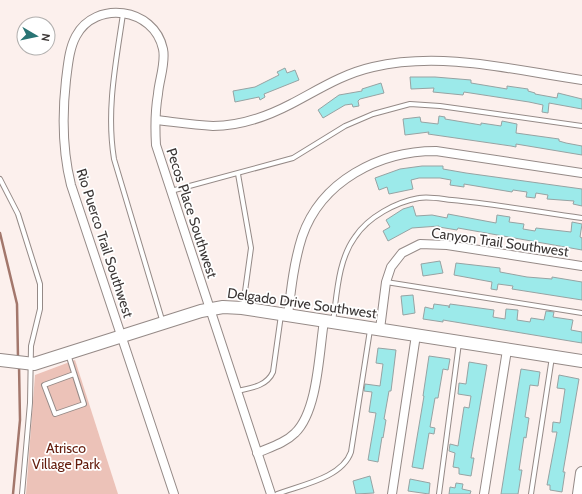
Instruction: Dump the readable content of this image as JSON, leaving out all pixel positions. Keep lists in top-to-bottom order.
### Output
{
  "streets": {
    "street": [
      "Pecos Place Southwest",
      "Canyon Trail Southwest",
      "Rio Puerco Trail Southwest",
      "Delgado Drive Southwest"
    ]
  },
  "crossings": [
    ["Pecos Place Southwest", "Rio Puerco Trail Southwest"],
    ["Pecos Place Southwest", "Delgado Drive Southwest"],
    ["Canyon Trail Southwest", "Delgado Drive Southwest"],
    ["Rio Puerco Trail Southwest", "Delgado Drive Southwest"]
  ],
  "parks": ["Atrisco Village Park"],
  "north": "right"
}
